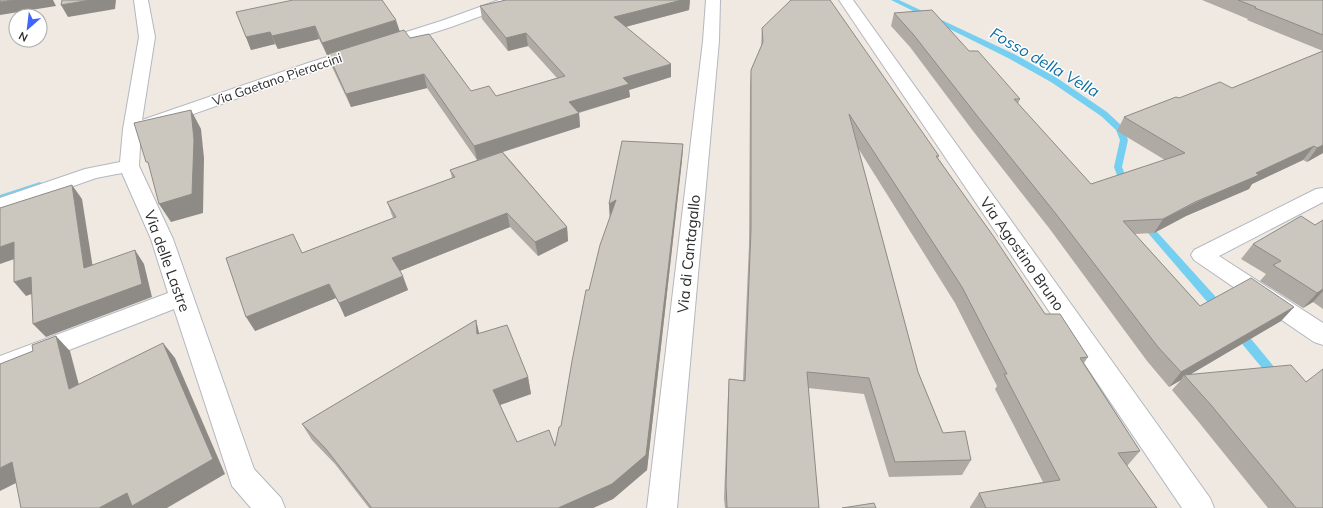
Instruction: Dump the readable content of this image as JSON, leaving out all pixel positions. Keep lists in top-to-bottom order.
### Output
{
  "streets": {
    "street": [
      "Via Gaetano Pieraccini",
      "Via di Cantagallo",
      "Via Agostino Bruno",
      "Via delle Lastre"
    ]
  },
  "crossings": [
    ["Via Gaetano Pieraccini", "Via delle Lastre"]
  ],
  "water": ["Fosso della Vella"],
  "north": "bottom left"
}
